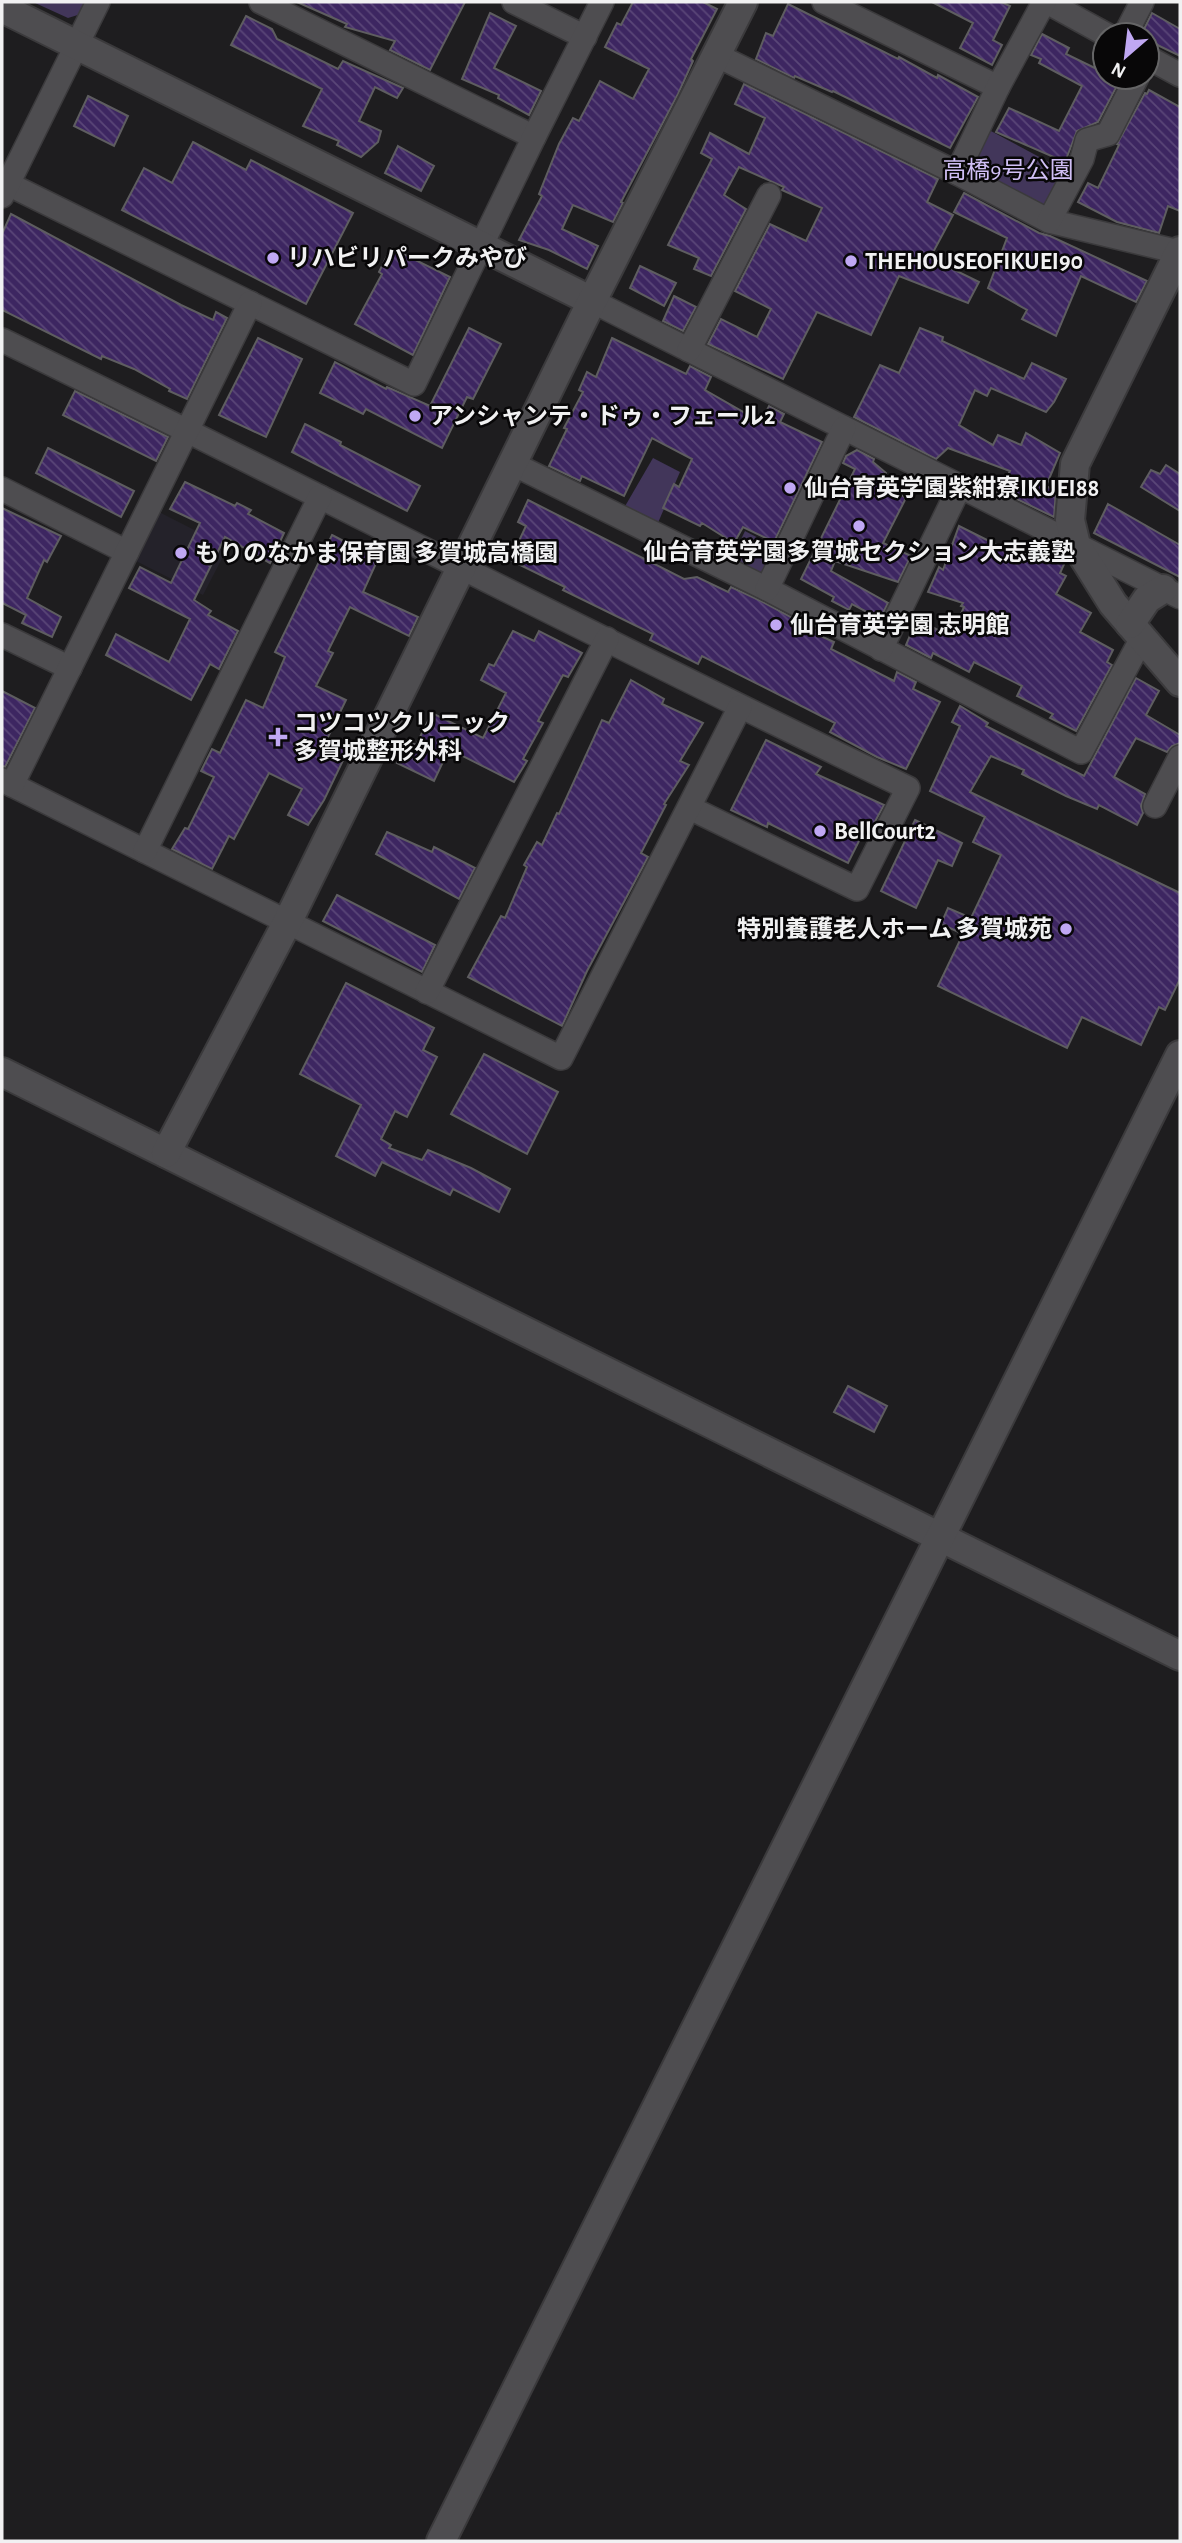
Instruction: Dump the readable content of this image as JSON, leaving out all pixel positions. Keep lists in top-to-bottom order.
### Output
{
  "parks": ["高橋9号公園"],
  "places": {
    "other": [
      "リハビリパークみやび",
      "THEHOUSEOFIKUEI90",
      "アンシャンテ・ドゥ・フェール2",
      "仙台育英学園紫紺寮IKUEI88",
      "仙台育英学園多賀城セクション大志義塾",
      "もりのなかま保育園 多賀城高橋園",
      "仙台育英学園 志明館",
      "BellCourt2",
      "特別養護老人ホーム 多賀城苑"
    ],
    "health": ["コツコツクリニック 多賀城整形外科"]
  },
  "north": "bottom left"
}
